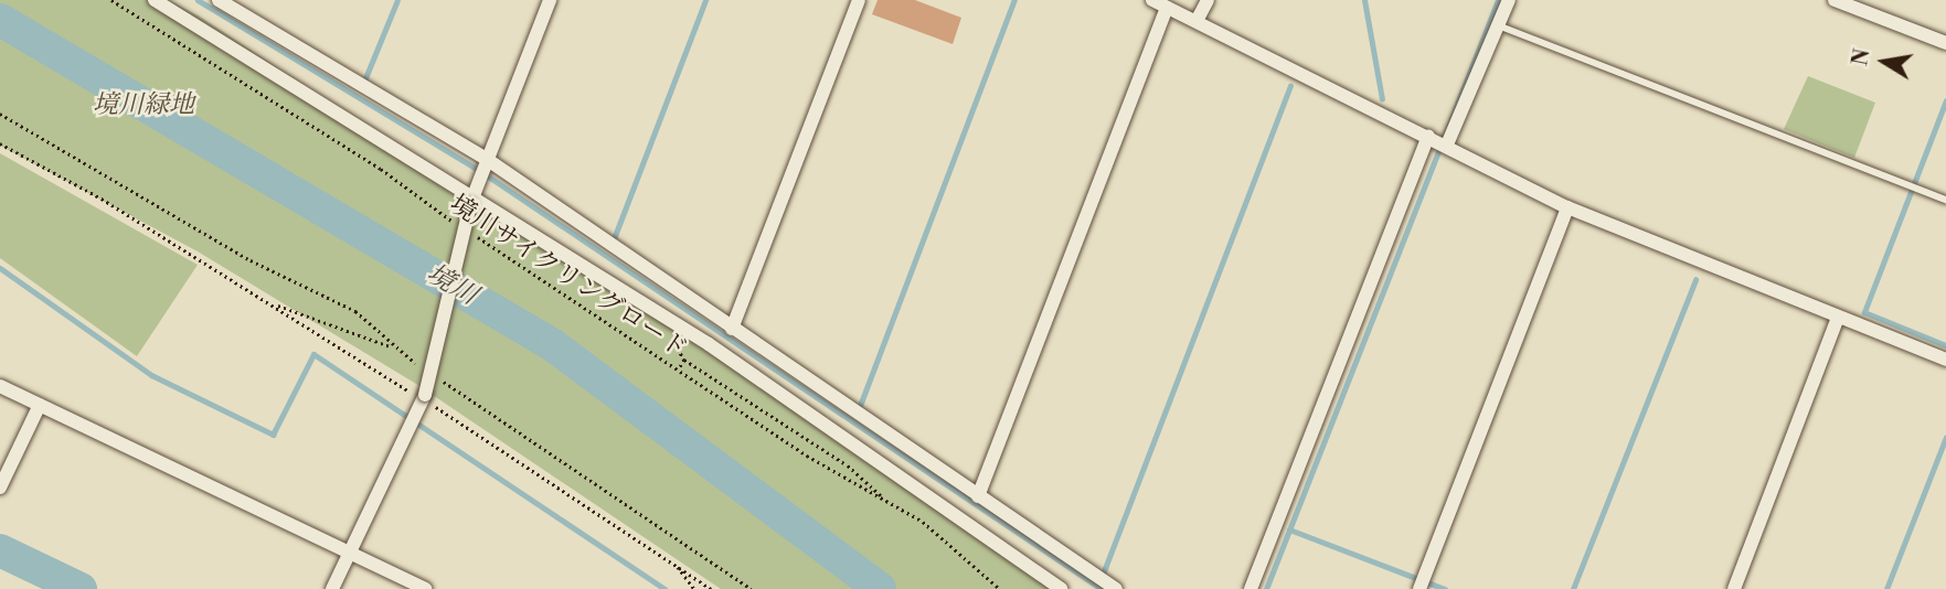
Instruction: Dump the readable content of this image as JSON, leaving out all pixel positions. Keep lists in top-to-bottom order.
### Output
{
  "streets": {
    "path": ["境川サイクリングロード"]
  },
  "water": ["境川"],
  "parks": ["境川緑地"],
  "north": "left"
}
